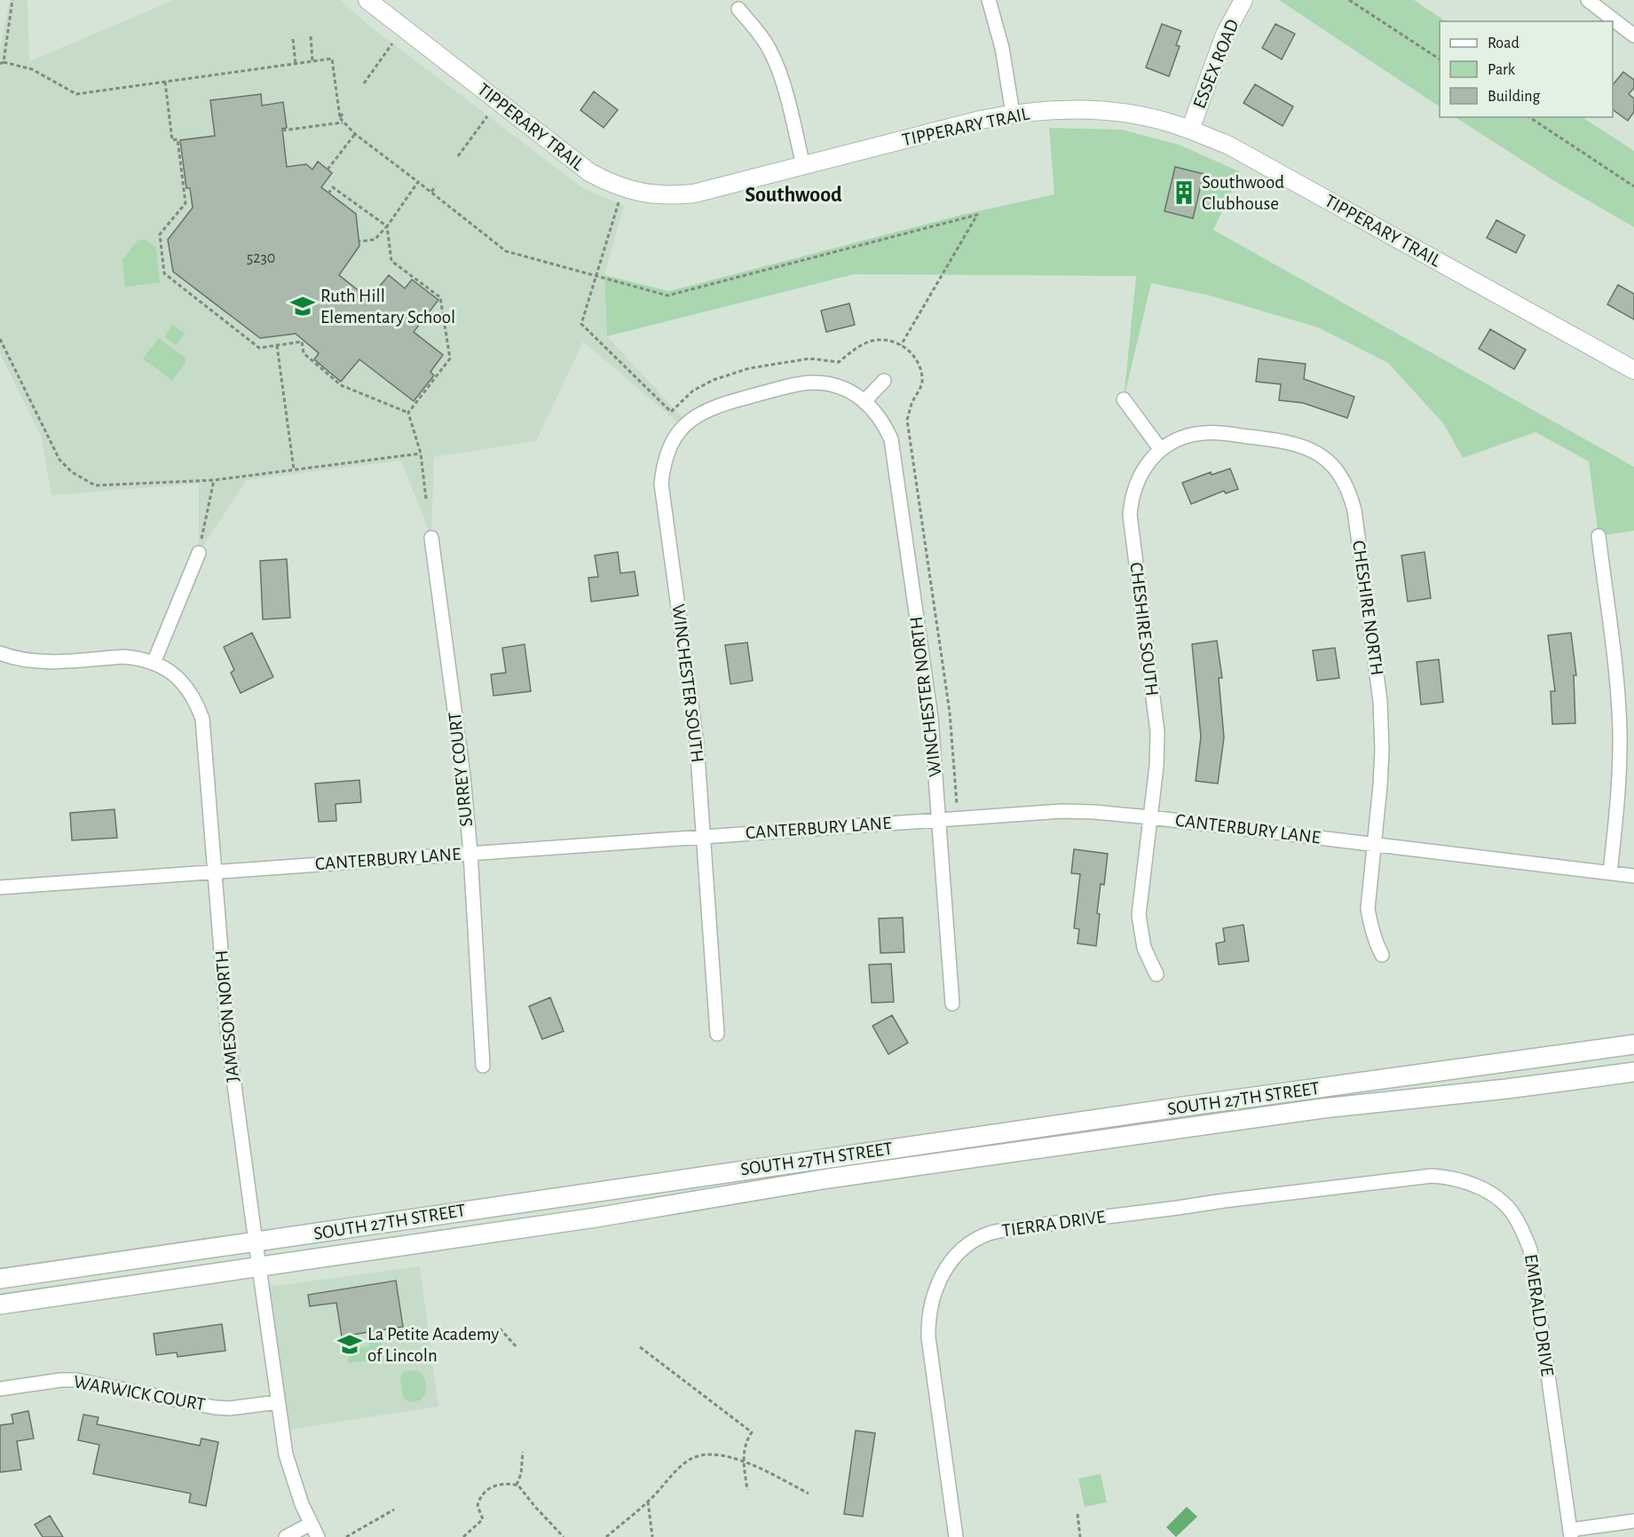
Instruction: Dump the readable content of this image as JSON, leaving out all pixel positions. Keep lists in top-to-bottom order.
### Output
{
  "streets": {
    "main road": ["SOUTH 27TH STREET"],
    "street": [
      "ESSEX ROAD",
      "TIPPERARY TRAIL",
      "CHESHIRE NORTH",
      "CHESHIRE SOUTH",
      "WINCHESTER SOUTH",
      "WINCHESTER NORTH",
      "SURREY COURT",
      "CANTERBURY LANE",
      "JAMESON NORTH",
      "TIERRA DRIVE",
      "EMERALD DRIVE",
      "WARWICK COURT"
    ]
  },
  "crossings": [
    ["ESSEX ROAD", "TIPPERARY TRAIL"],
    ["CHESHIRE NORTH", "CHESHIRE SOUTH"],
    ["CHESHIRE NORTH", "CANTERBURY LANE"],
    ["CHESHIRE SOUTH", "CANTERBURY LANE"],
    ["WINCHESTER SOUTH", "WINCHESTER NORTH"],
    ["WINCHESTER SOUTH", "CANTERBURY LANE"],
    ["WINCHESTER NORTH", "CANTERBURY LANE"],
    ["SURREY COURT", "CANTERBURY LANE"],
    ["CANTERBURY LANE", "JAMESON NORTH"],
    ["JAMESON NORTH", "SOUTH 27TH STREET"],
    ["JAMESON NORTH", "WARWICK COURT"],
    ["TIERRA DRIVE", "EMERALD DRIVE"]
  ],
  "districts": ["Southwood"],
  "places": {
    "building": ["Southwood Clubhouse"],
    "school or university": ["Ruth Hill Elementary School", "La Petite Academy of Lincoln"]
  },
  "house_numbers": ["5230"],
  "legend": ["Road", "Park", "Building"]
}
